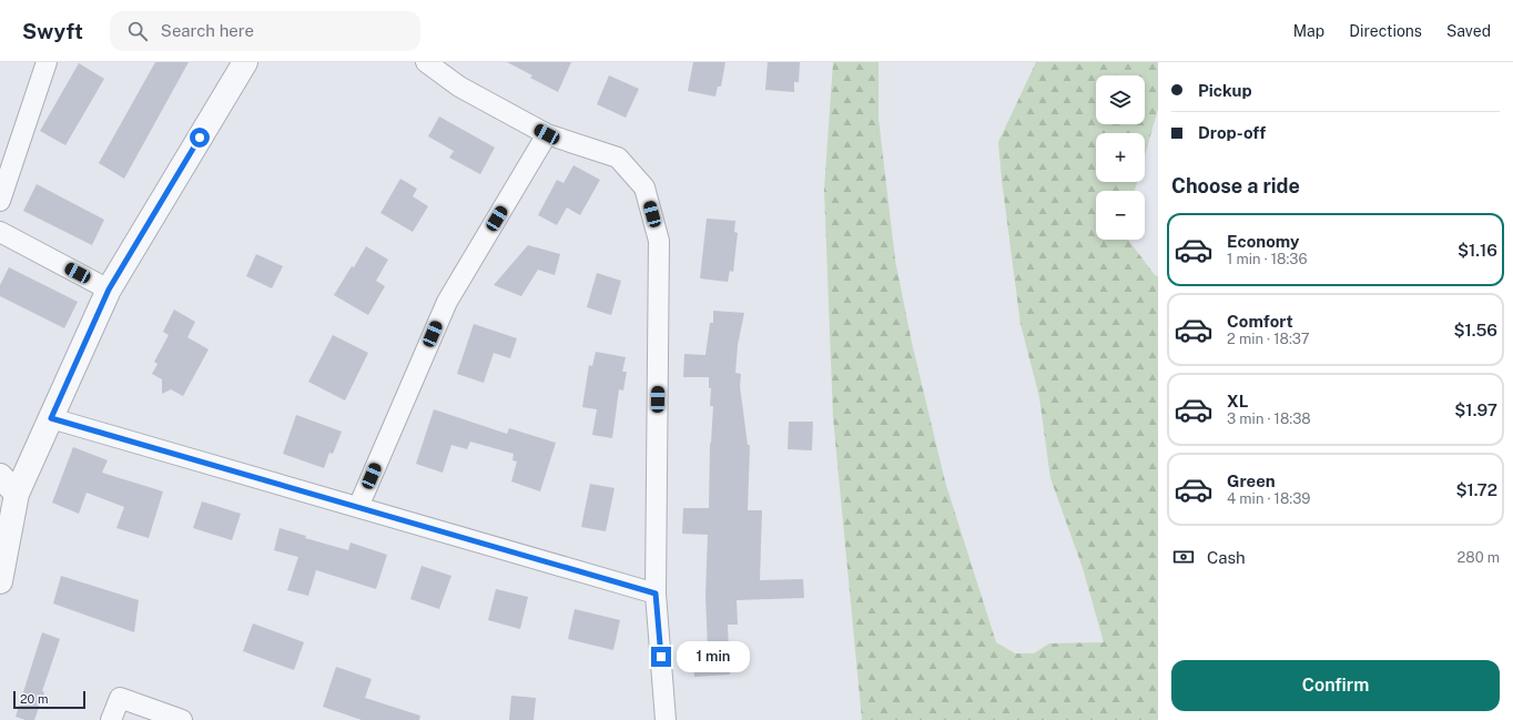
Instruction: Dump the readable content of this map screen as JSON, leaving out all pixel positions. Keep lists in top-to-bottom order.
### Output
{
  "scale_bar": "20 m",
  "page": {
    "header": "Swyft",
    "search": "Search here",
    "nav": ["Map", "Directions", "Saved"],
    "banner": ["Pickup", "Drop-off"],
    "map_buttons": ["+", "−"],
    "heading": "Choose a ride",
    "list": [
      {
        "name": "Economy",
        "note": "1 min · 18:36",
        "value": "$1.16"
      },
      {
        "name": "Comfort",
        "note": "2 min · 18:37",
        "value": "$1.56"
      },
      {
        "name": "XL",
        "note": "3 min · 18:38",
        "value": "$1.97"
      },
      {
        "name": "Green",
        "note": "4 min · 18:39",
        "value": "$1.72"
      }
    ],
    "pay": ["Cash", "280 m"],
    "bubble": "1 min",
    "buttons": "Confirm",
    "scale": "20 m"
  }
}
